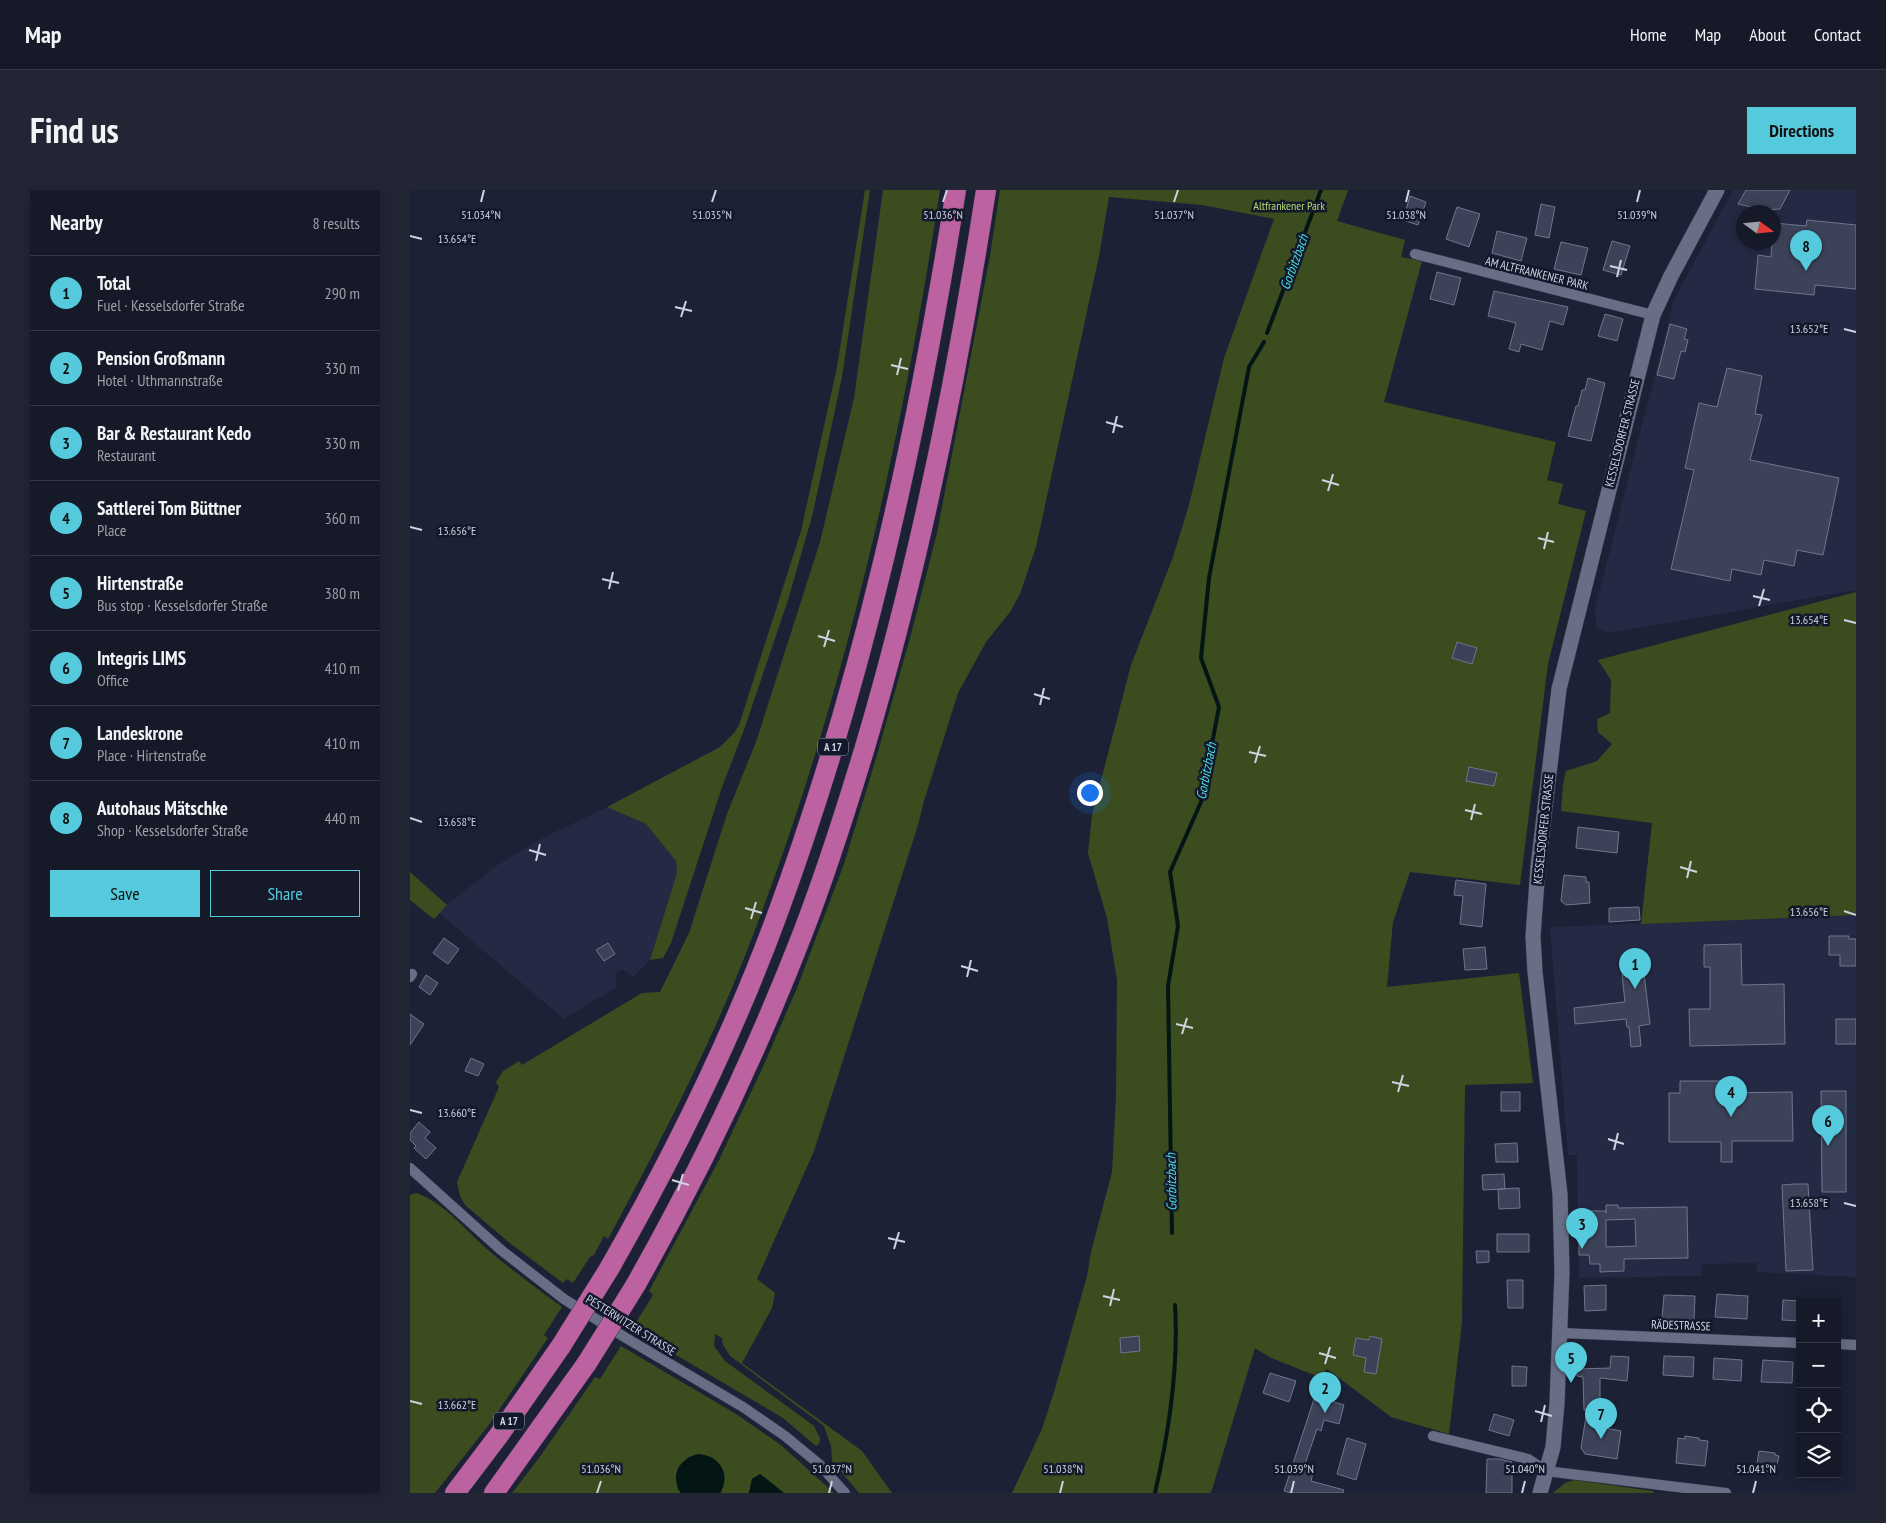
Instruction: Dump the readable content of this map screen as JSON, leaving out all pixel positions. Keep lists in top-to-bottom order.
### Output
{
  "streets": {
    "highway": ["A 17"],
    "main road": ["KESSELSDORFER STRASSE"],
    "street": ["AM ALTFRANKENER PARK", "PESTERWITZER STRASSE", "RÄDESTRASSE"]
  },
  "crossings": [
    ["AM ALTFRANKENER PARK", "KESSELSDORFER STRASSE"],
    ["KESSELSDORFER STRASSE", "RÄDESTRASSE"]
  ],
  "water": ["Gorbitzbach"],
  "parks": ["Altfrankener Park"],
  "north": "right",
  "page": {
    "header": "Map",
    "nav": [
      "Home",
      "Map",
      "About",
      "Contact"
    ],
    "title": "Find us",
    "buttons": [
      "Directions",
      ["Save", "Share"]
    ],
    "heading": ["Nearby", "8 results"],
    "pins": [
      "8",
      "1",
      "4",
      "6",
      "3",
      "5",
      "2",
      "7"
    ],
    "list": [
      {
        "mark": "1",
        "name": "Total",
        "note": "Fuel · Kesselsdorfer Straße",
        "value": "290 m"
      },
      {
        "mark": "2",
        "name": "Pension Großmann",
        "note": "Hotel · Uthmannstraße",
        "value": "330 m"
      },
      {
        "mark": "3",
        "name": "Bar & Restaurant Kedo",
        "note": "Restaurant",
        "value": "330 m"
      },
      {
        "mark": "4",
        "name": "Sattlerei Tom Büttner",
        "note": "Place",
        "value": "360 m"
      },
      {
        "mark": "5",
        "name": "Hirtenstraße",
        "note": "Bus stop · Kesselsdorfer Straße",
        "value": "380 m"
      },
      {
        "mark": "6",
        "name": "Integris LIMS",
        "note": "Office",
        "value": "410 m"
      },
      {
        "mark": "7",
        "name": "Landeskrone",
        "note": "Place · Hirtenstraße",
        "value": "410 m"
      },
      {
        "mark": "8",
        "name": "Autohaus Mätschke",
        "note": "Shop · Kesselsdorfer Straße",
        "value": "440 m"
      }
    ],
    "map_buttons": ["+", "−"]
  },
  "coordinates": [
    "51.034°N",
    "51.035°N",
    "51.036°N",
    "51.037°N",
    "51.038°N",
    "51.039°N",
    "13.654°E",
    "13.652°E",
    "13.656°E",
    "13.658°E",
    "13.660°E",
    "13.662°E",
    "51.040°N",
    "51.041°N"
  ]
}
